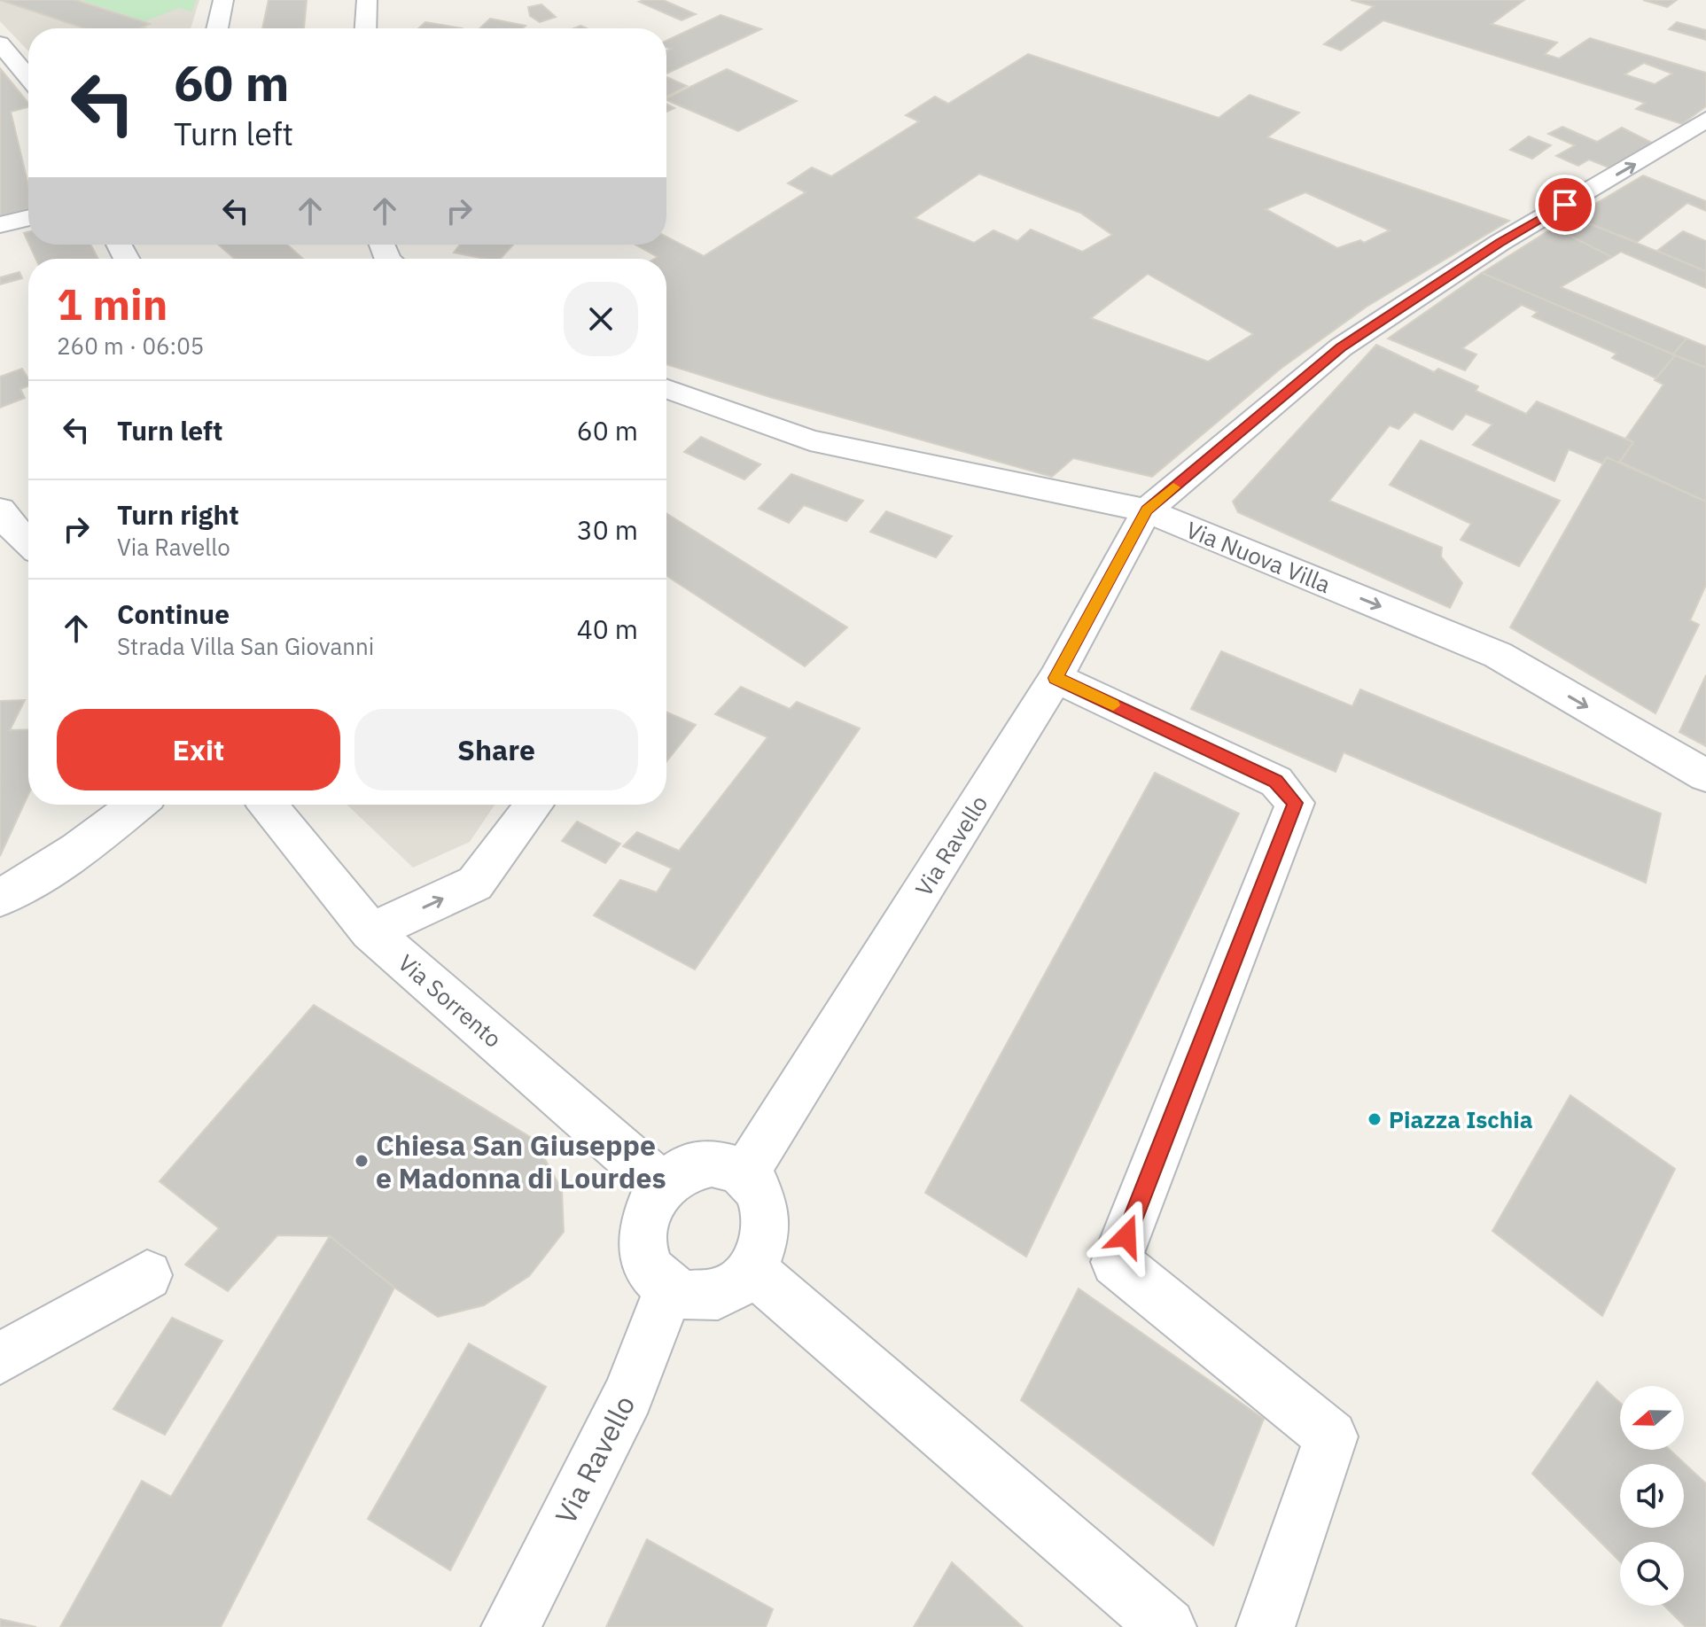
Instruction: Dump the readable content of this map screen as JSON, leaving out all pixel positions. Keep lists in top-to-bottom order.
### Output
{
  "streets": {
    "street": ["Via Nuova Villa", "Via Ravello", "Via Sorrento"]
  },
  "crossings": [
    ["Via Nuova Villa", "Via Ravello"],
    ["Via Ravello", "Via Sorrento"]
  ],
  "one_way": ["Via Nuova Villa"],
  "places": ["Piazza Ischia", "Chiesa San Giuseppe e Madonna di Lourdes"],
  "north": "left",
  "page": {
    "turn": ["60 m", "Turn left"],
    "heading": ["1 min", "260 m · 06:05"],
    "list": [
      {
        "name": "Turn left",
        "value": "60 m"
      },
      {
        "name": "Turn right",
        "note": "Via Ravello",
        "value": "30 m"
      },
      {
        "name": "Continue",
        "note": "Strada Villa San Giovanni",
        "value": "40 m"
      }
    ],
    "buttons": ["Exit", "Share"]
  }
}
